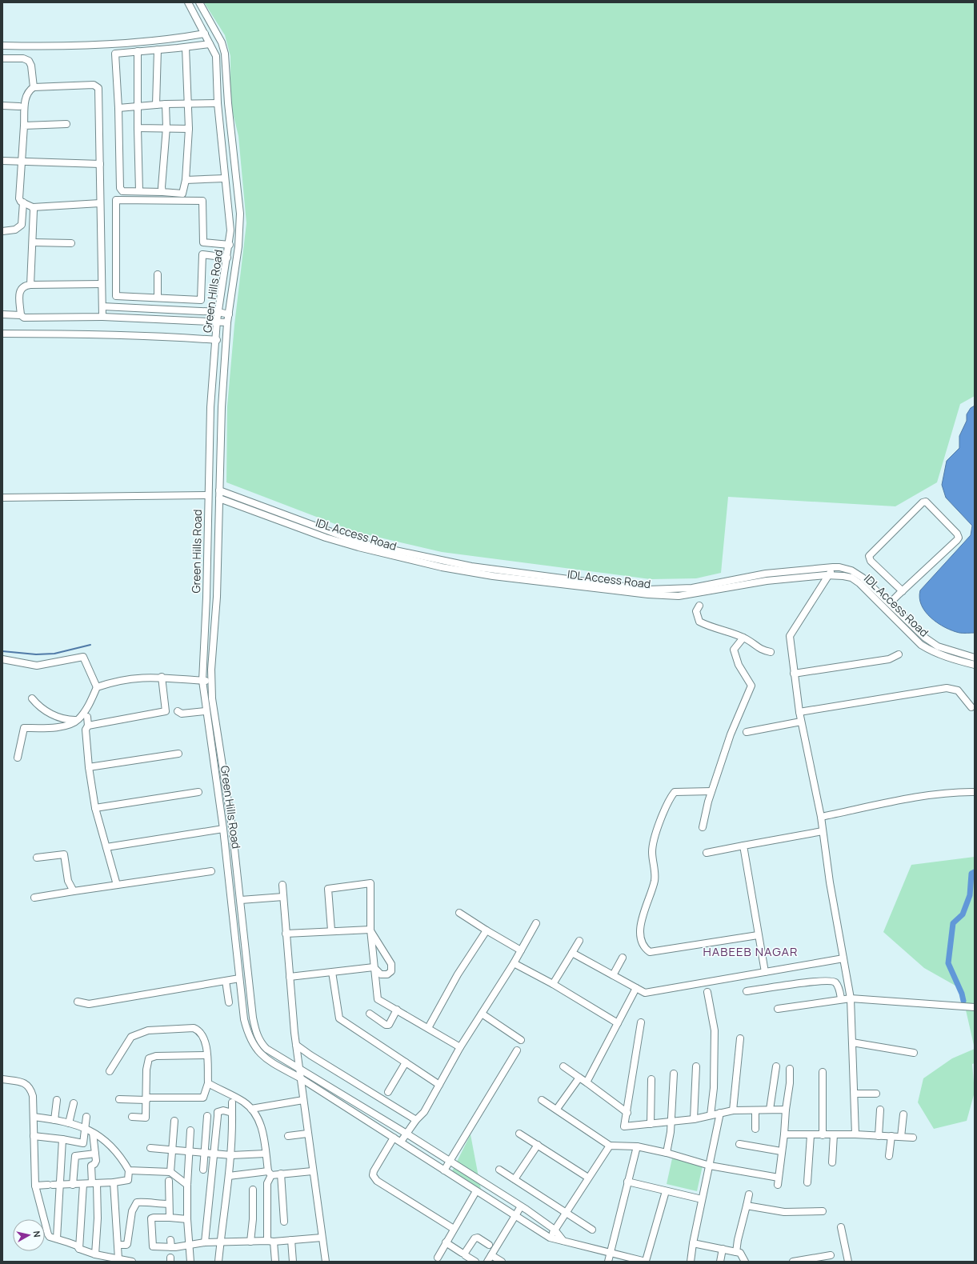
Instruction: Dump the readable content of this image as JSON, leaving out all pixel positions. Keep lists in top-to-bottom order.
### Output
{
  "streets": {
    "street": ["Green Hills Road", "IDL Access Road"]
  },
  "crossings": [
    ["Green Hills Road", "IDL Access Road"]
  ],
  "districts": ["HABEEB NAGAR"],
  "north": "right"
}
